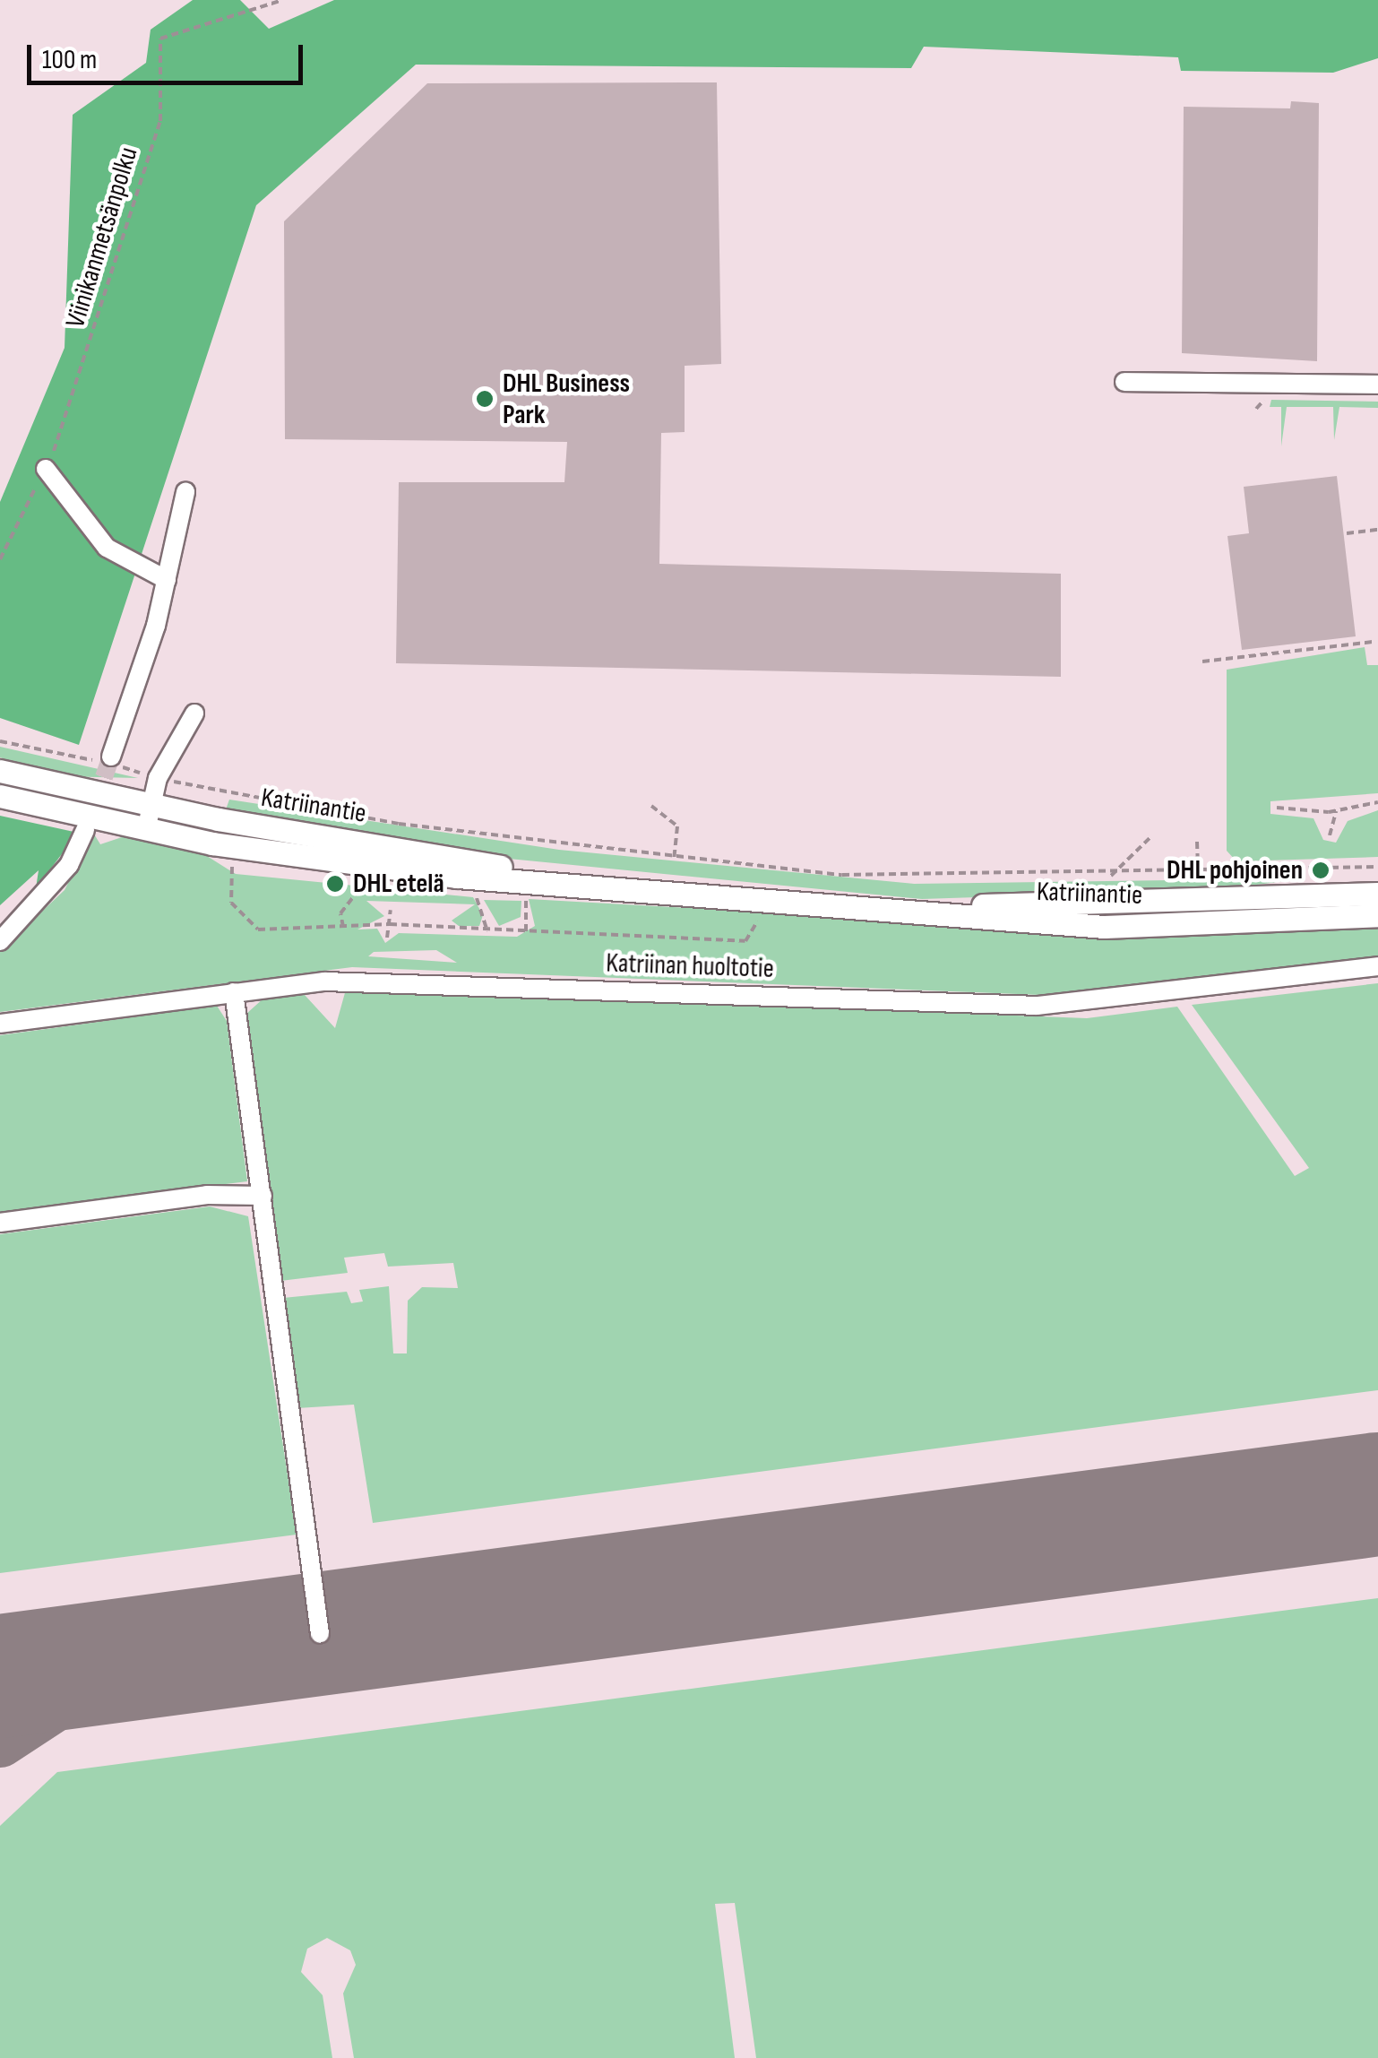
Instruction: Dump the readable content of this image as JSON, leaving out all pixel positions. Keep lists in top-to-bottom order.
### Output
{
  "streets": {
    "main road": ["Katriinantie"],
    "lane": ["Katriinan huoltotie"],
    "path": ["Viinikanmetsänpolku"]
  },
  "places": ["DHL Business Park", "DHL pohjoinen", "DHL etelä"],
  "scale_bar": "100 m"
}
